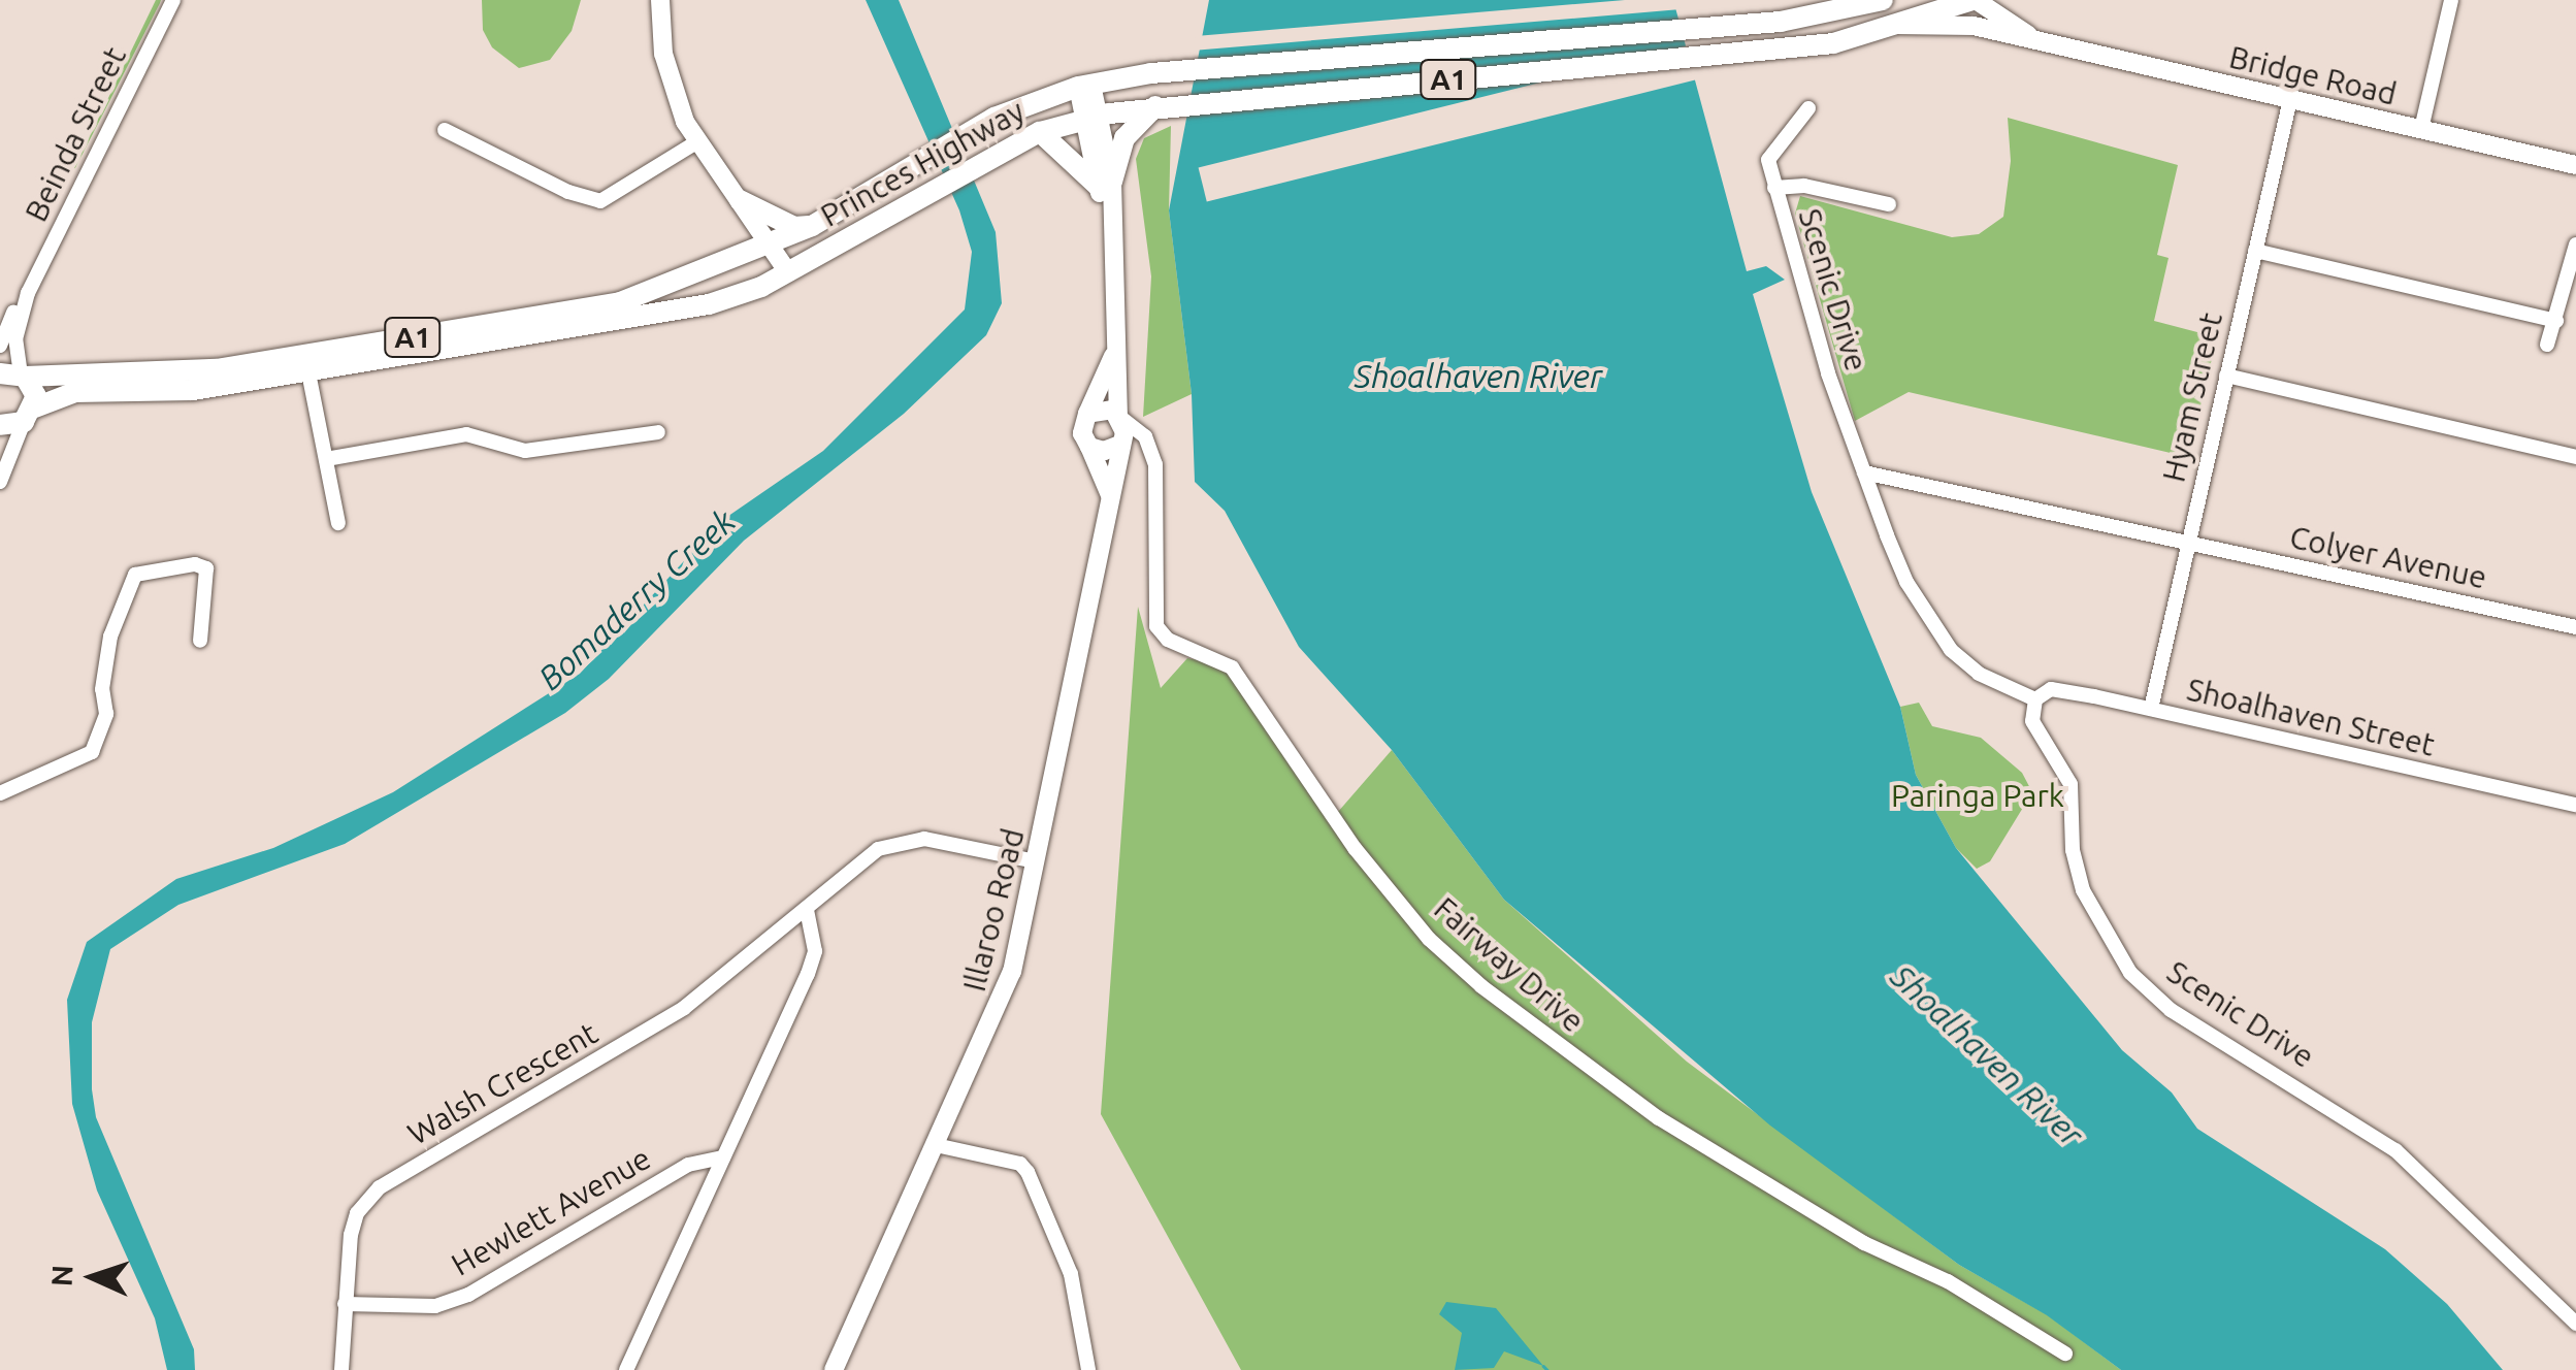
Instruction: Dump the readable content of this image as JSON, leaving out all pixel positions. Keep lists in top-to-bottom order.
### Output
{
  "streets": {
    "highway": ["A1", "Princes Highway"],
    "main road": ["Bridge Road", "Illaroo Road"],
    "street": [
      "Beinda Street",
      "Scenic Drive",
      "Hyam Street",
      "Colyer Avenue",
      "Shoalhaven Street",
      "Fairway Drive",
      "Walsh Crescent",
      "Hewlett Avenue"
    ]
  },
  "crossings": [
    ["Bridge Road", "Princes Highway"],
    ["Bridge Road", "Hyam Street"],
    ["A1", "Princes Highway"],
    ["Beinda Street", "Princes Highway"],
    ["Princes Highway", "Illaroo Road"],
    ["Scenic Drive", "Colyer Avenue"],
    ["Scenic Drive", "Shoalhaven Street"],
    ["Hyam Street", "Colyer Avenue"],
    ["Hyam Street", "Shoalhaven Street"],
    ["Illaroo Road", "Walsh Crescent"],
    ["Walsh Crescent", "Hewlett Avenue"]
  ],
  "water": ["Shoalhaven River", "Bomaderry Creek"],
  "parks": ["Paringa Park"],
  "north": "left"
}
